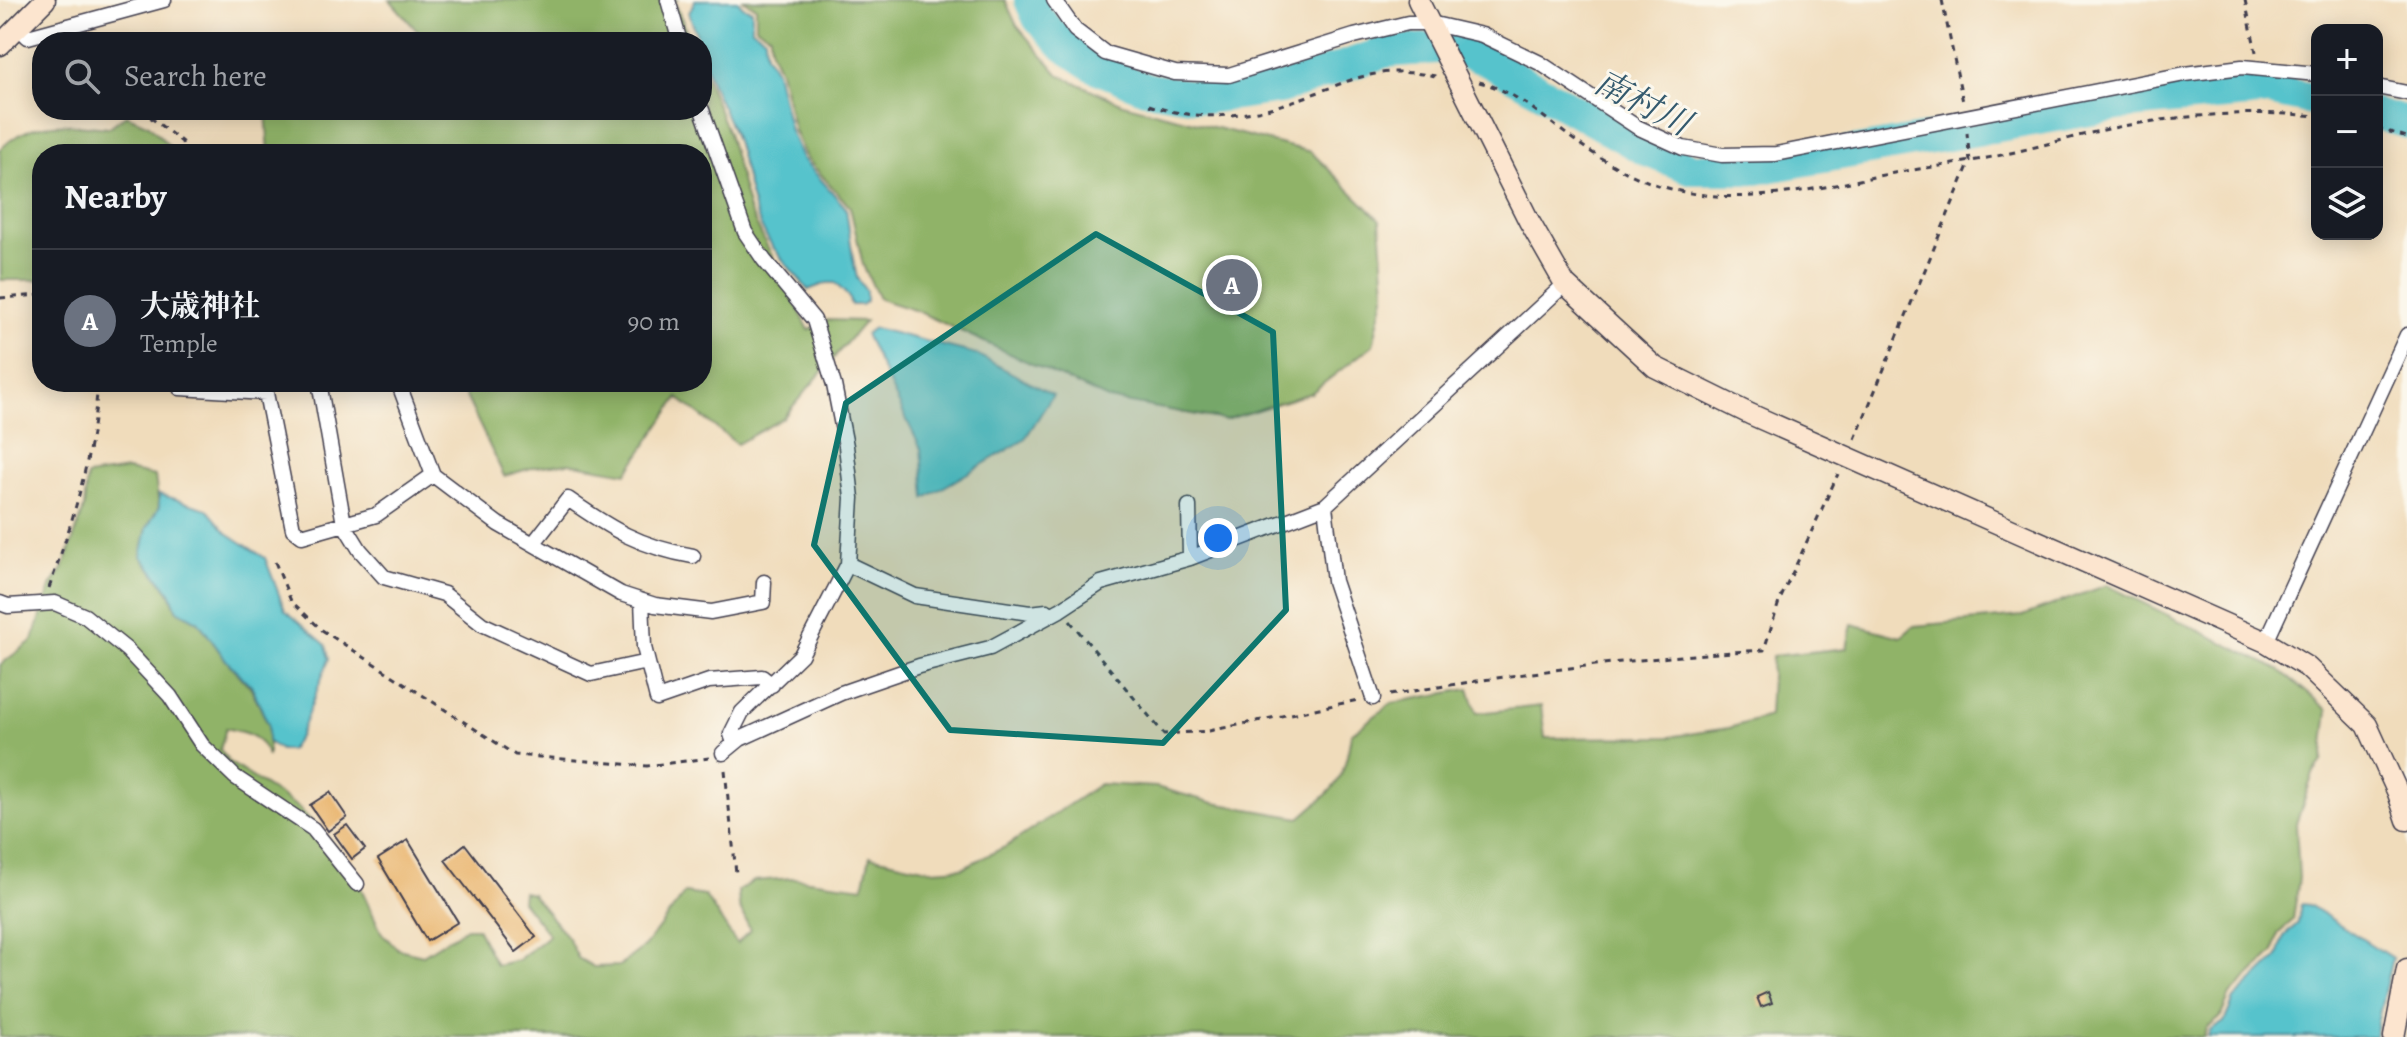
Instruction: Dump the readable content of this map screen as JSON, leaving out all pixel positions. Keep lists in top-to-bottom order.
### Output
{
  "water": ["南村川"],
  "page": {
    "map_buttons": ["+", "−"],
    "search": "Search here",
    "heading": "Nearby",
    "list": [
      {
        "mark": "A",
        "name": "大歳神社",
        "note": "Temple",
        "value": "90 m"
      }
    ],
    "pins": "A"
  }
}
